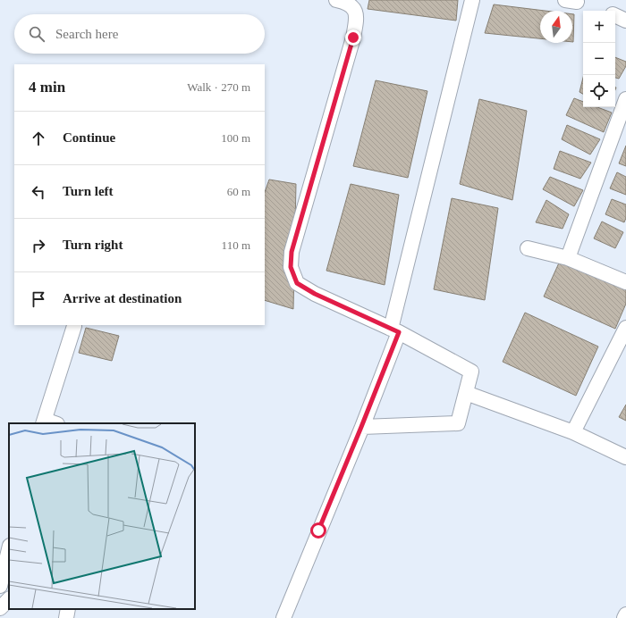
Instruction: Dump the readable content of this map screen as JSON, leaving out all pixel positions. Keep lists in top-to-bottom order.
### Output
{
  "north": "top",
  "page": {
    "map_buttons": ["+", "−"],
    "search": "Search here",
    "heading": ["4 min", "Walk · 270 m"],
    "list": [
      ["Continue", "100 m"],
      ["Turn left", "60 m"],
      ["Turn right", "110 m"],
      "Arrive at destination"
    ]
  }
}
